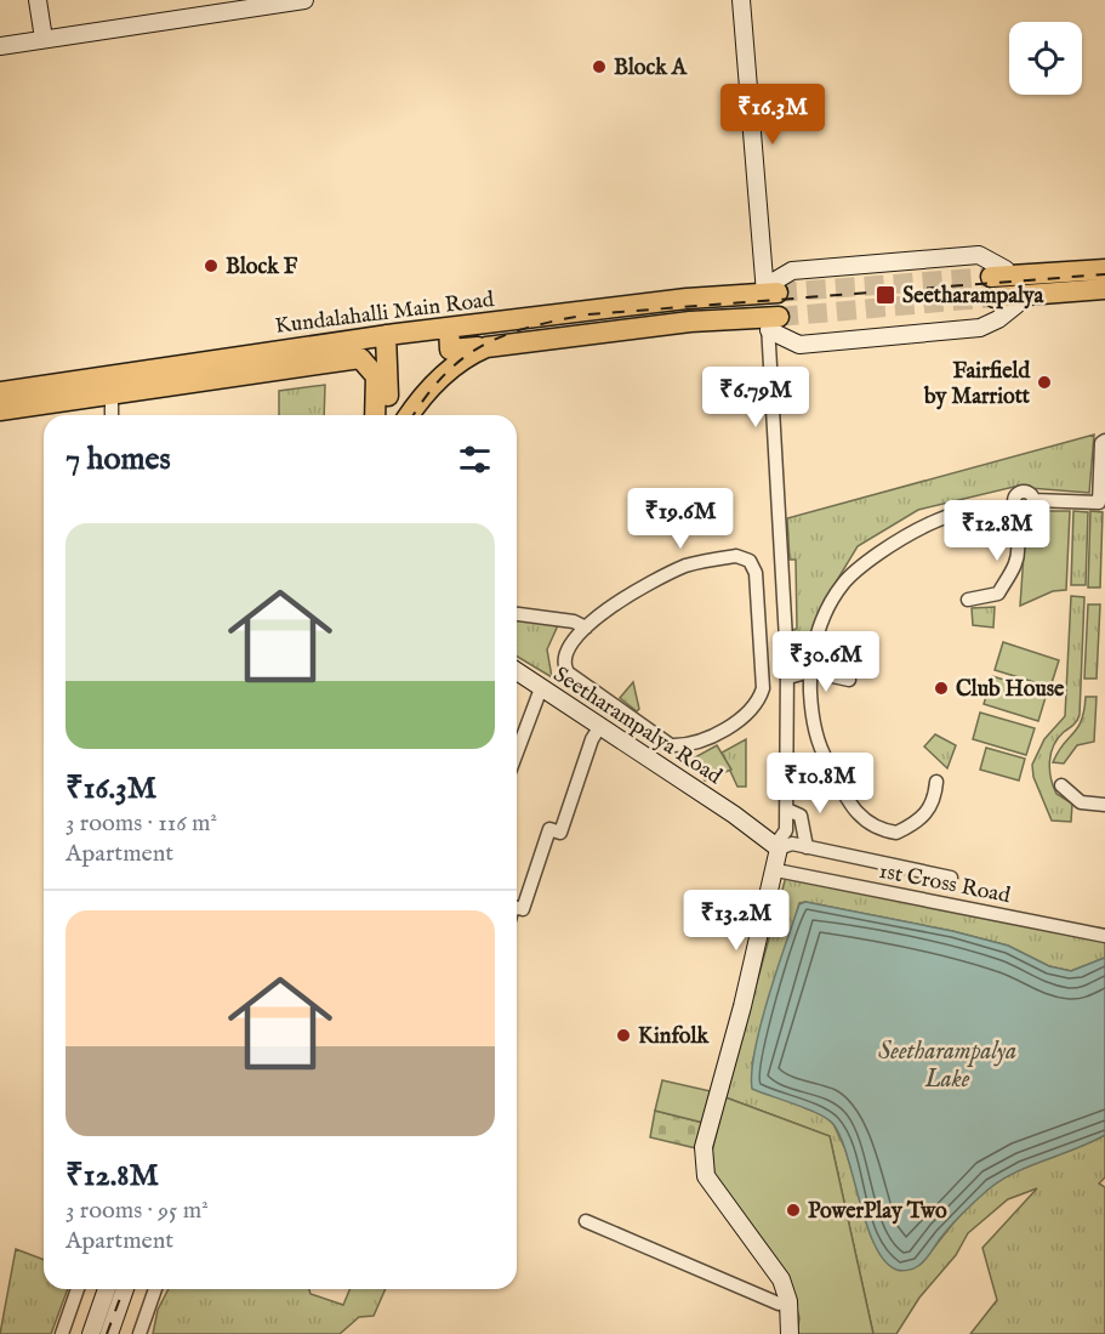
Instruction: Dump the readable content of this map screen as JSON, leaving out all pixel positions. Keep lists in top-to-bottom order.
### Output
{
  "streets": {
    "main road": ["Kundalahalli Main Road"],
    "street": ["Seetharampalya Road", "1st Cross Road"]
  },
  "water": ["Seetharampalya Lake"],
  "places": {
    "other": [
      "Block A",
      "Block F",
      "Fairfield by Marriott",
      "Club House",
      "Kinfolk",
      "PowerPlay Two"
    ],
    "transit": ["Seetharampalya"]
  },
  "page": {
    "price": [
      "₹16.3M",
      "₹6.79M",
      "₹19.6M",
      "₹12.8M",
      "₹30.6M",
      "₹10.8M",
      "₹13.2M"
    ],
    "heading": "7 homes",
    "list": [
      {
        "name": "₹16.3M",
        "note": "3 rooms · 116 m² · Apartment"
      },
      {
        "name": "₹12.8M",
        "note": "3 rooms · 95 m² · Apartment"
      }
    ]
  }
}
